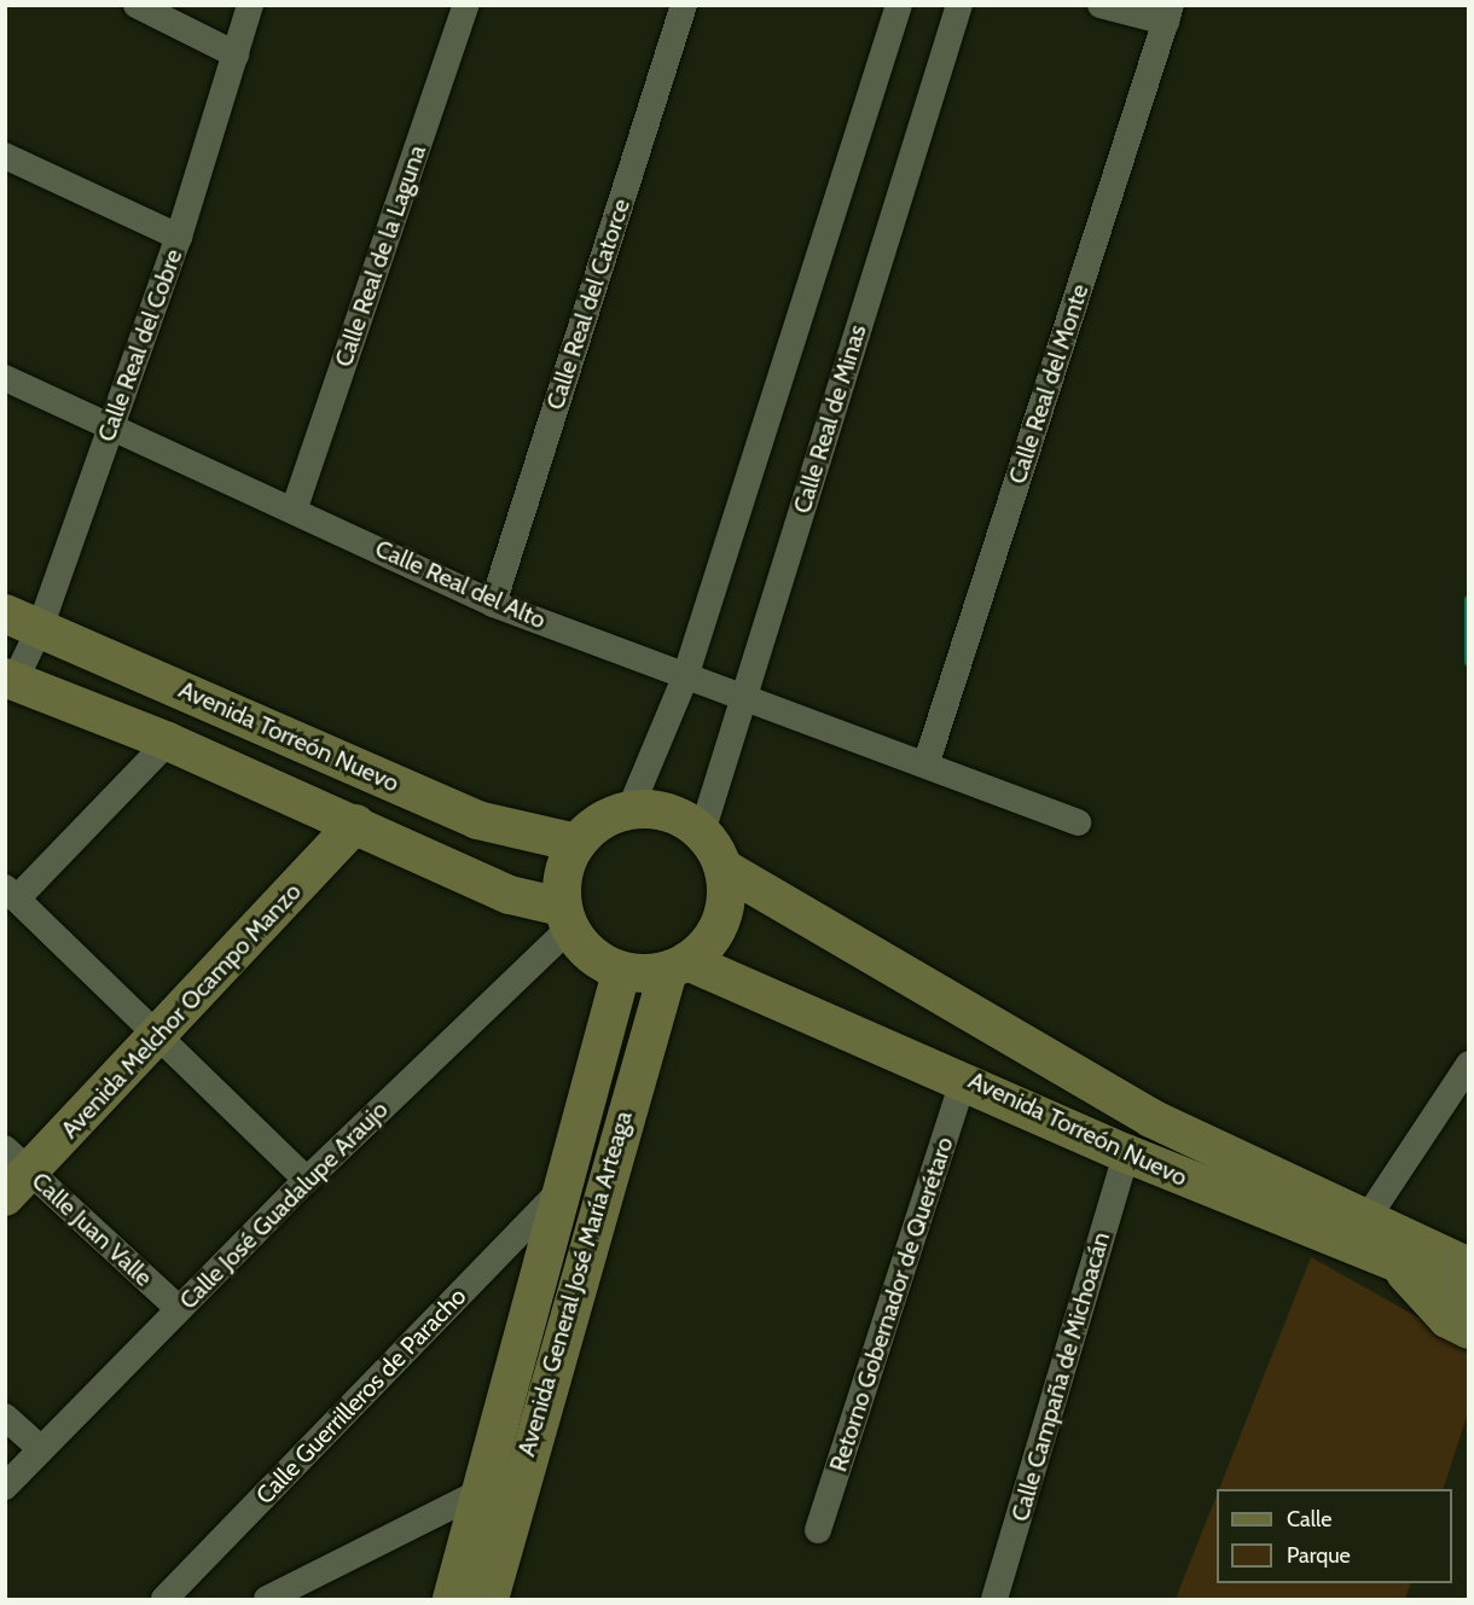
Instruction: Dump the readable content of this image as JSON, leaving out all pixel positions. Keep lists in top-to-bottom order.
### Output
{
  "streets": {
    "main road": ["Avenida Torreón Nuevo", "Avenida Melchor Ocampo Manzo", "Avenida General José María Arteaga"],
    "street": [
      "Calle Real de la Laguna",
      "Calle Real del Catorce",
      "Calle Real del Cobre",
      "Calle Real del Monte",
      "Calle Real de Minas",
      "Calle Real del Alto",
      "Calle José Guadalupe Araujo",
      "Calle Juan Valle",
      "Retorno Gobernador de Querétaro",
      "Calle Campaña de Michoacán",
      "Calle Guerrilleros de Paracho"
    ]
  },
  "crossings": [
    ["Calle Real de la Laguna", "Calle Real del Alto"],
    ["Calle Real del Catorce", "Calle Real del Alto"],
    ["Calle Real del Cobre", "Calle Real del Alto"],
    ["Calle Real del Cobre", "Avenida Torreón Nuevo"],
    ["Calle Real del Monte", "Calle Real del Alto"],
    ["Calle Real de Minas", "Calle Real del Alto"],
    ["Calle Real de Minas", "Avenida Torreón Nuevo"],
    ["Calle Real de Minas", "Calle José Guadalupe Araujo"],
    ["Calle Real de Minas", "Avenida General José María Arteaga"],
    ["Avenida Torreón Nuevo", "Calle José Guadalupe Araujo"],
    ["Avenida Torreón Nuevo", "Avenida General José María Arteaga"],
    ["Avenida Torreón Nuevo", "Retorno Gobernador de Querétaro"],
    ["Avenida Torreón Nuevo", "Calle Campaña de Michoacán"],
    ["Avenida Melchor Ocampo Manzo", "Calle Juan Valle"],
    ["Calle José Guadalupe Araujo", "Calle Juan Valle"],
    ["Calle José Guadalupe Araujo", "Avenida General José María Arteaga"],
    ["Avenida General José María Arteaga", "Calle Guerrilleros de Paracho"]
  ],
  "legend": ["Calle", "Parque"]
}
